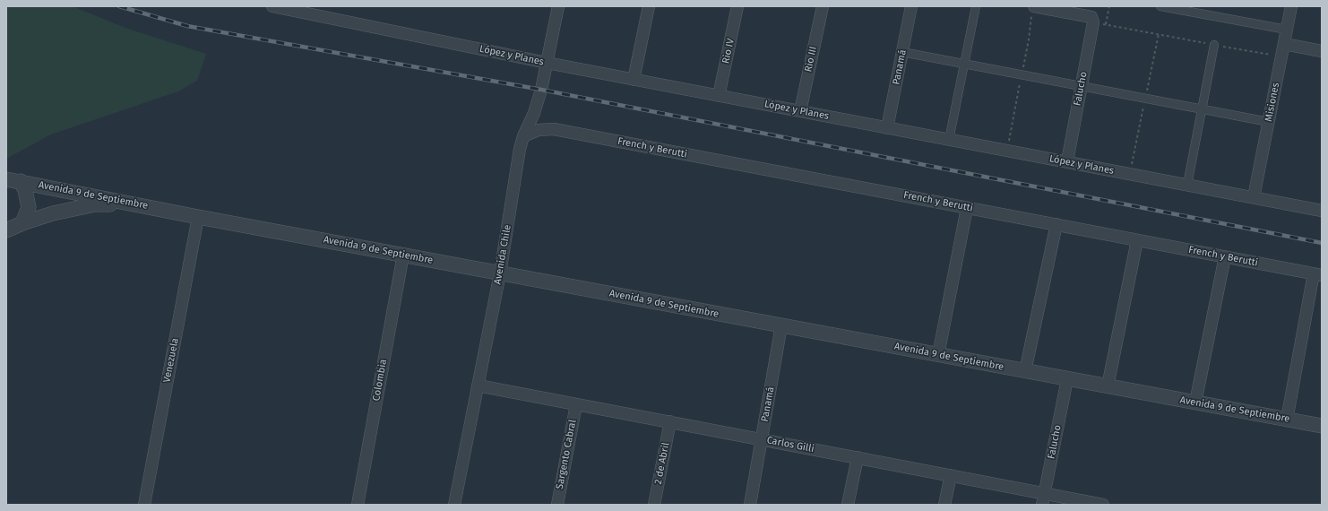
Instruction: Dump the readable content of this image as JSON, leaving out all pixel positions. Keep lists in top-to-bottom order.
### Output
{
  "streets": {
    "street": [
      "Rio IV",
      "López y Planes",
      "Rio III",
      "Panamá",
      "Falucho",
      "Misiones",
      "French y Berutti",
      "Avenida 9 de Septiembre",
      "Avenida Chile",
      "Venezuela",
      "Colombia",
      "Carlos Gilli",
      "Sargento Cabral",
      "2 de Abril"
    ]
  },
  "crossings": [
    ["Rio IV", "López y Planes"],
    ["López y Planes", "Rio III"],
    ["López y Planes", "Panamá"],
    ["López y Planes", "Falucho"],
    ["López y Planes", "Misiones"],
    ["López y Planes", "Avenida Chile"],
    ["Panamá", "Avenida 9 de Septiembre"],
    ["Panamá", "Carlos Gilli"],
    ["Falucho", "Avenida 9 de Septiembre"],
    ["Falucho", "Carlos Gilli"],
    ["French y Berutti", "Avenida Chile"],
    ["Avenida 9 de Septiembre", "Avenida Chile"],
    ["Avenida 9 de Septiembre", "Venezuela"],
    ["Avenida 9 de Septiembre", "Colombia"],
    ["Avenida Chile", "Carlos Gilli"],
    ["Carlos Gilli", "Sargento Cabral"],
    ["Carlos Gilli", "2 de Abril"]
  ]
}
